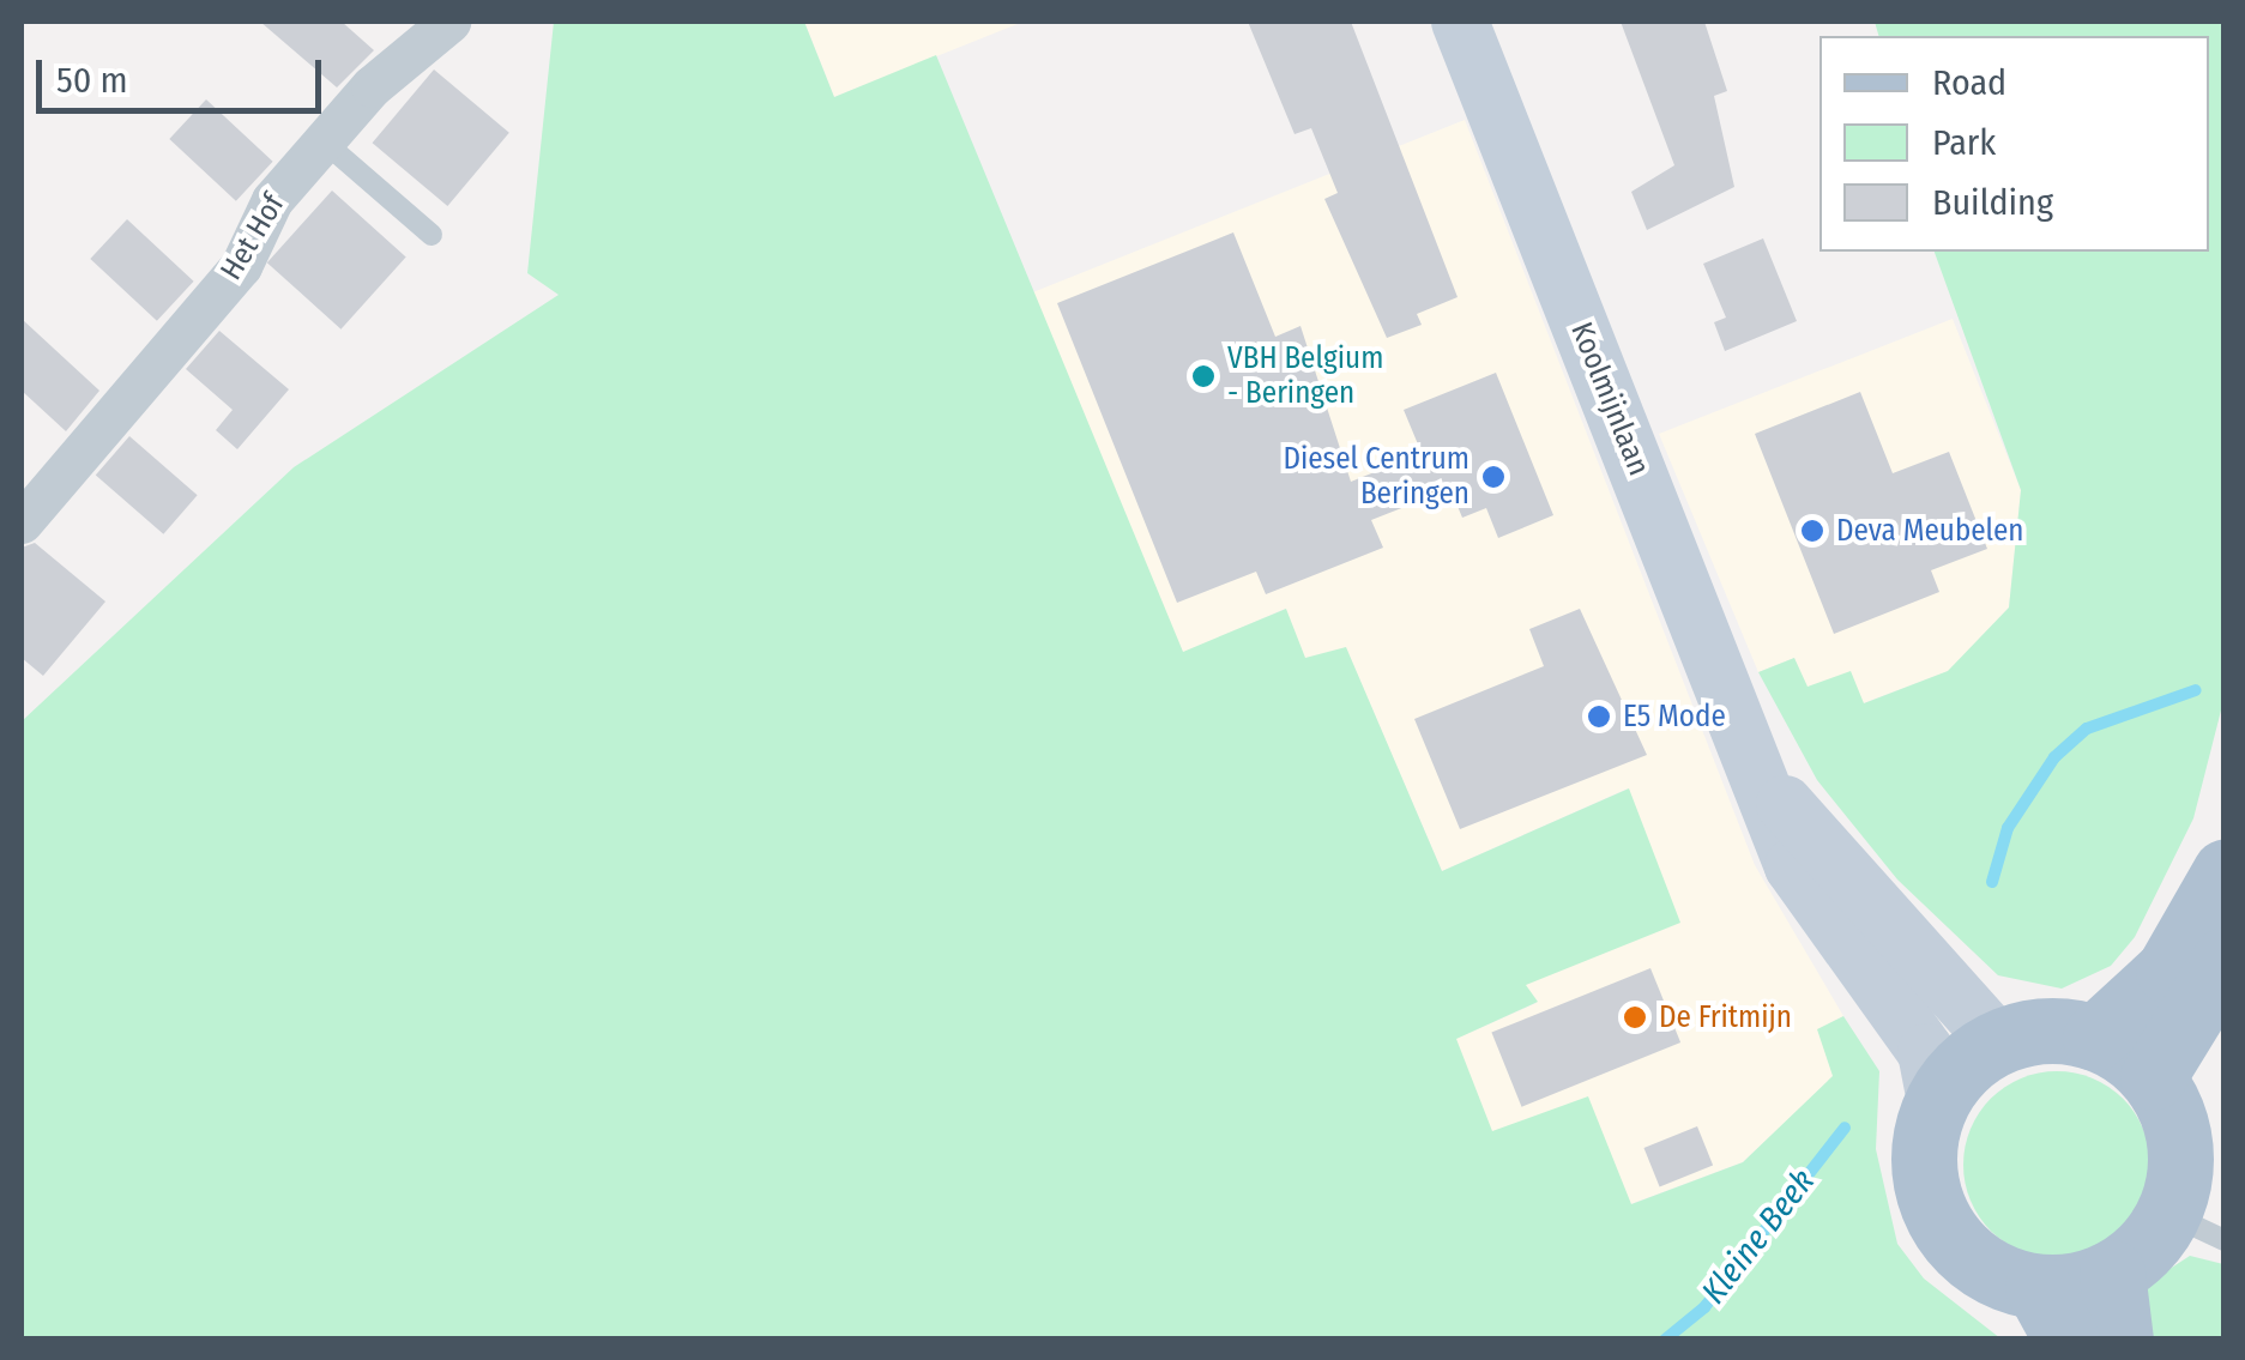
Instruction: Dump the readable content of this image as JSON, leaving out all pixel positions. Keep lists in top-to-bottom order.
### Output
{
  "streets": {
    "street": ["Het Hof", "Koolmijnlaan"]
  },
  "water": ["Kleine Beek"],
  "places": [
    "VBH Belgium - Beringen",
    "Diesel Centrum Beringen",
    "Deva Meubelen",
    "E5 Mode",
    "De Fritmijn"
  ],
  "legend": ["Road", "Park", "Building"],
  "scale_bar": "50 m"
}
